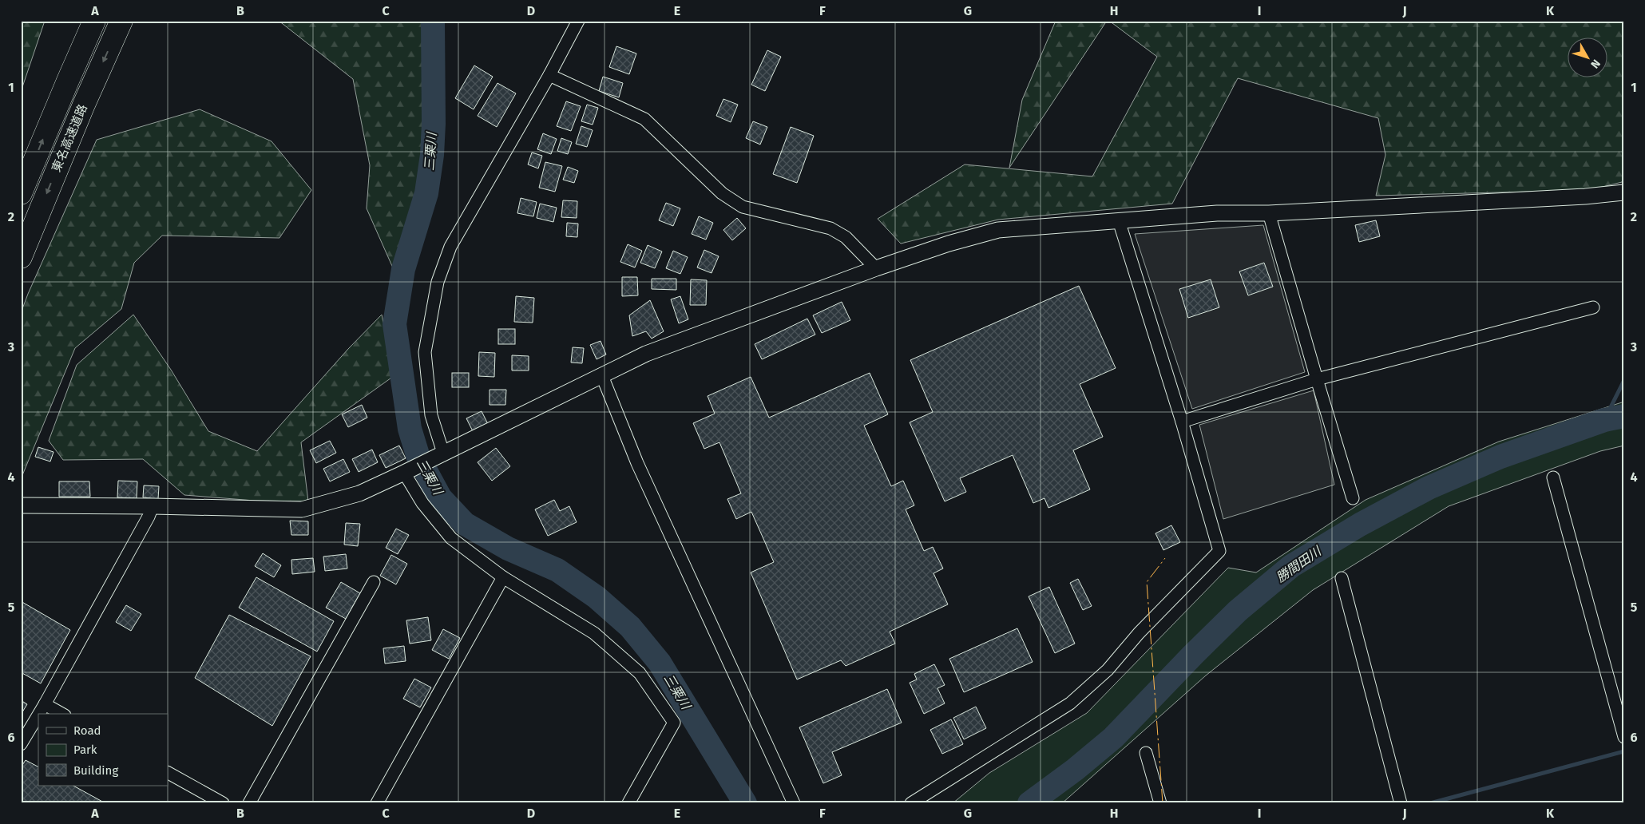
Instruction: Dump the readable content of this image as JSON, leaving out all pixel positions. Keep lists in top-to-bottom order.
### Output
{
  "streets": {
    "highway": ["東名高速道路"]
  },
  "water": ["三栗川", "勝間田川"],
  "legend": ["Road", "Park", "Building"],
  "north": "bottom right",
  "grid": {
    "columns": [
      "A",
      "B",
      "C",
      "D",
      "E",
      "F",
      "G",
      "H",
      "I",
      "J",
      "K"
    ],
    "rows": [
      "1",
      "2",
      "3",
      "4",
      "5",
      "6"
    ]
  }
}
